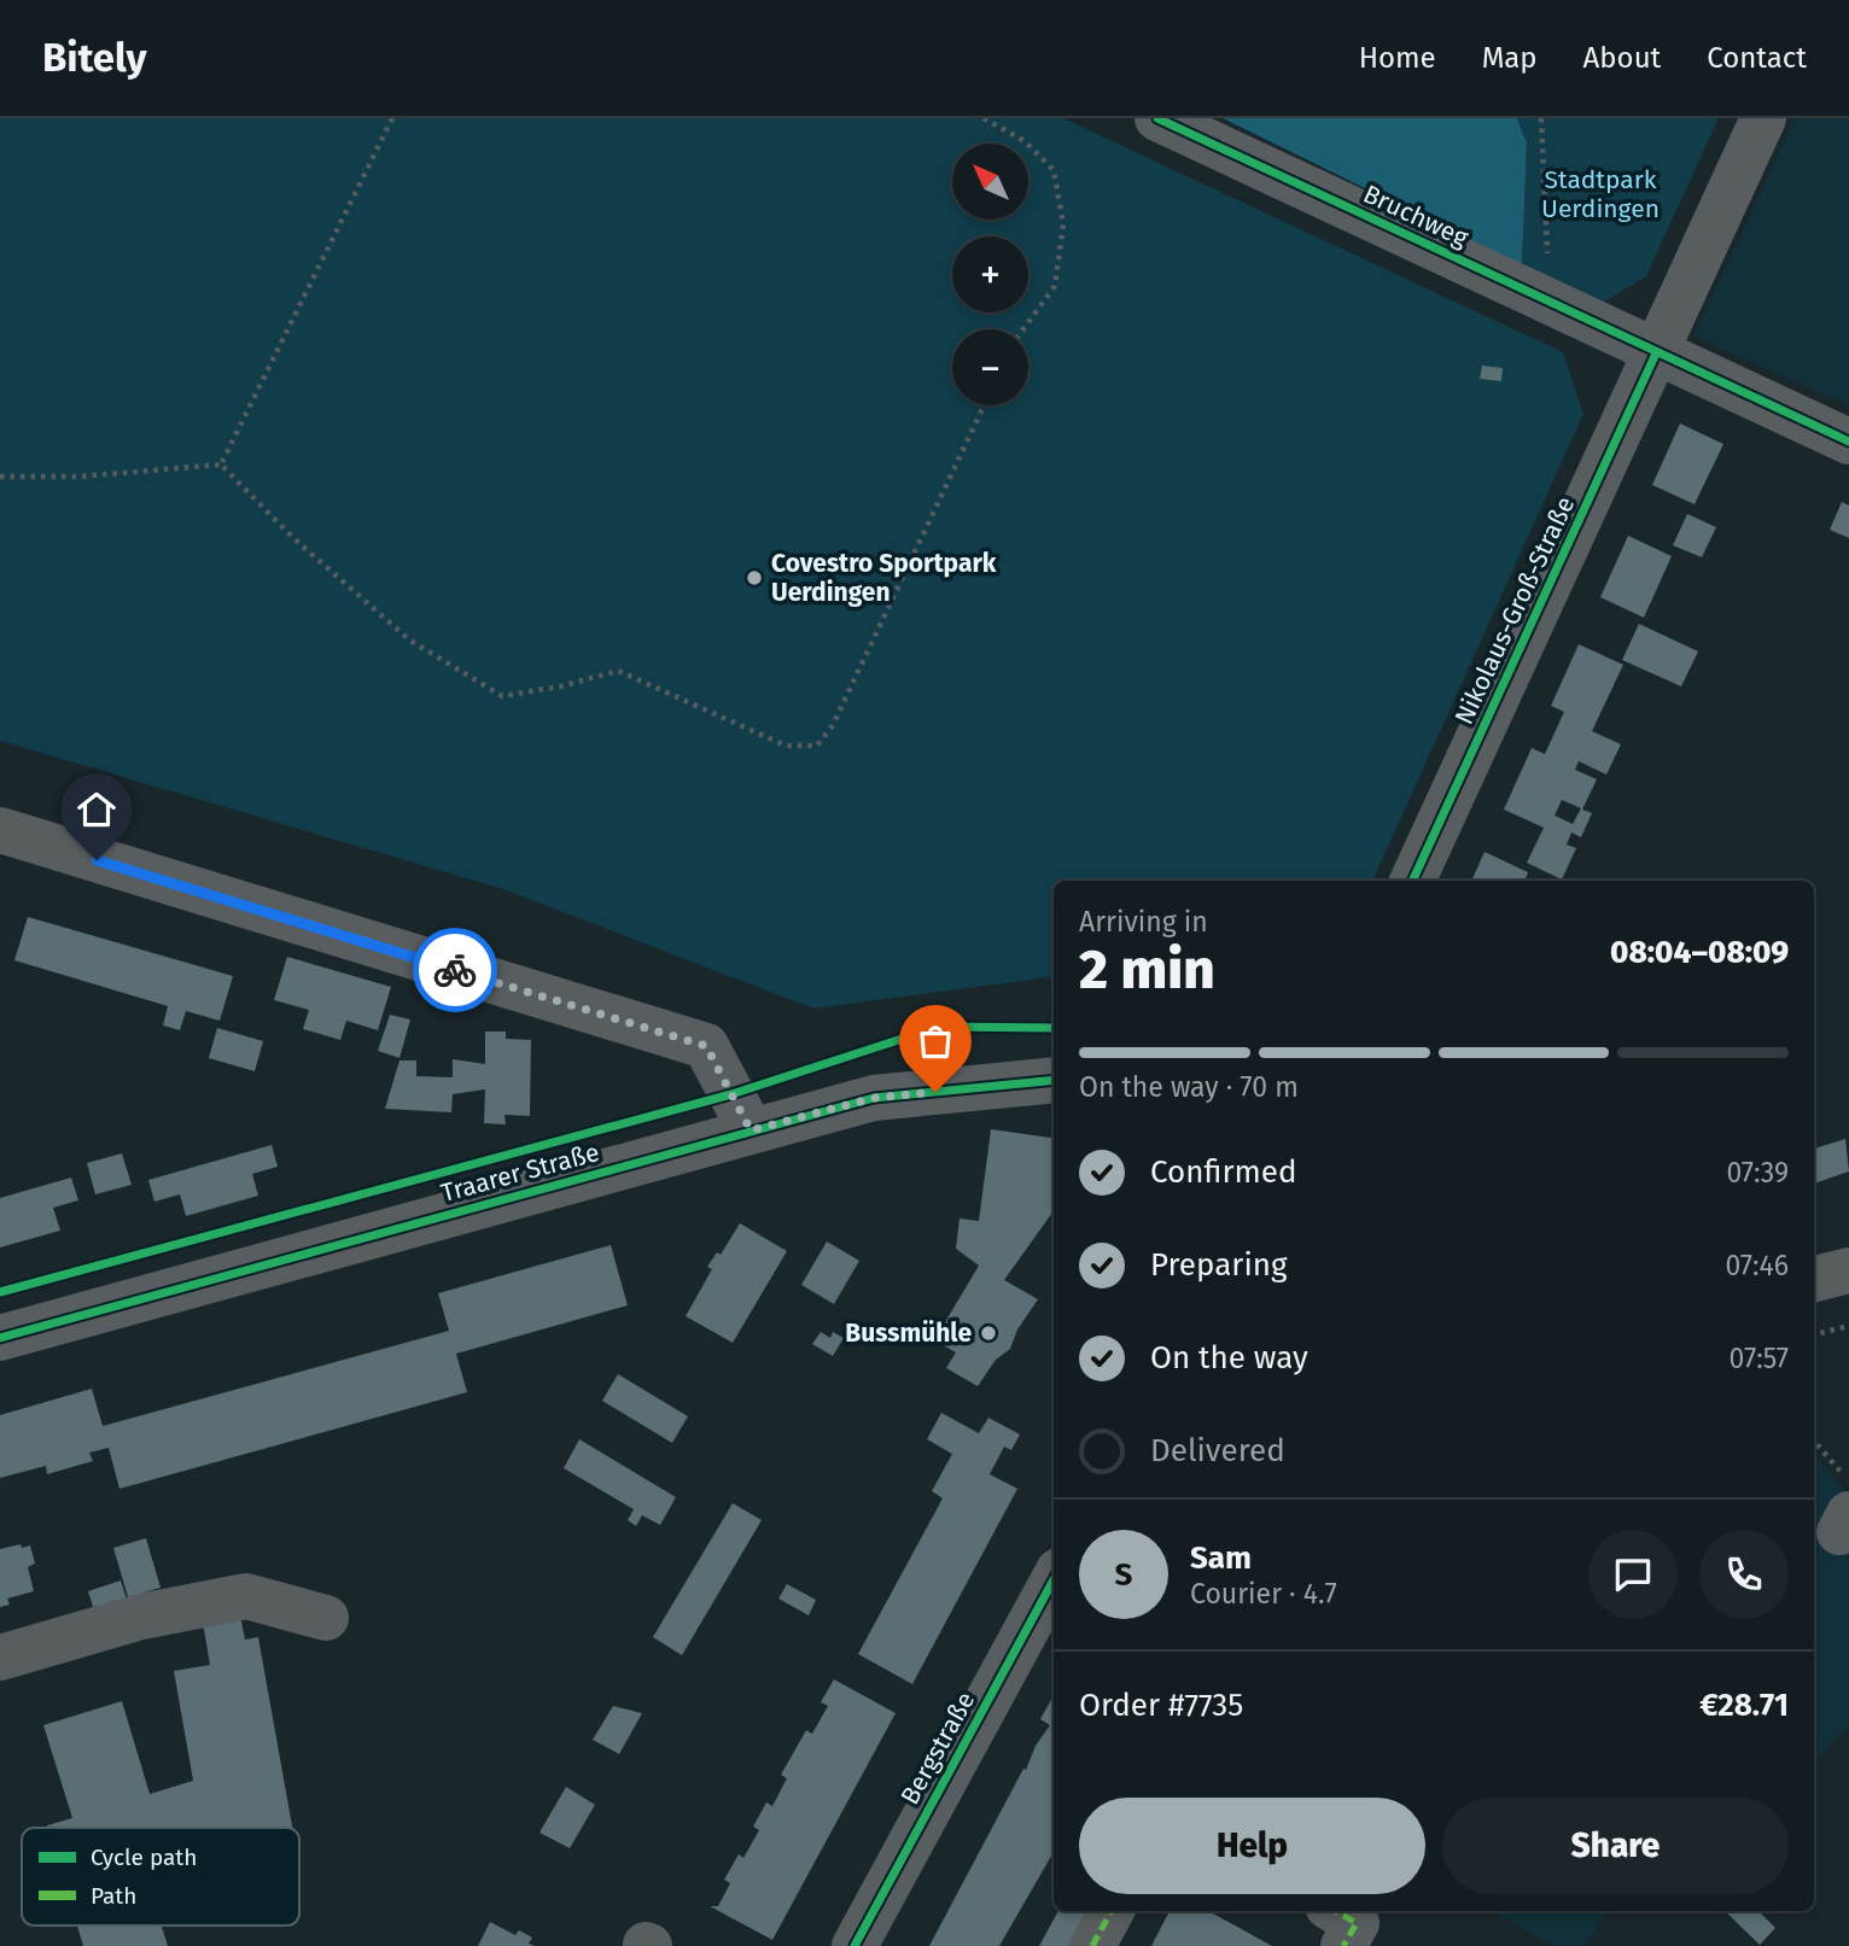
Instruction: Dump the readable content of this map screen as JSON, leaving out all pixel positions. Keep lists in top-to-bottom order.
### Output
{
  "streets": {
    "street": [
      "Bruchweg",
      "Nikolaus-Groß-Straße",
      "Traarer Straße",
      "Bergstraße"
    ]
  },
  "crossings": [
    ["Bruchweg", "Nikolaus-Groß-Straße"]
  ],
  "parks": ["Stadtpark Uerdingen"],
  "places": ["Covestro Sportpark Uerdingen", "Bussmühle"],
  "legend": ["Cycle path", "Path"],
  "north": "top left",
  "page": {
    "header": "Bitely",
    "nav": [
      "Home",
      "Map",
      "About",
      "Contact"
    ],
    "map_buttons": ["+", "−"],
    "heading": ["2 min", "Arriving in", "08:04–08:09"],
    "panel": [
      "Sam",
      "Courier · 4.7",
      "Order #7735",
      "€28.71"
    ],
    "bar": "On the way · 70 m",
    "list": [
      ["Confirmed", "07:39"],
      ["Preparing", "07:46"],
      ["On the way", "07:57"],
      "Delivered"
    ],
    "round": "S",
    "buttons": ["Help", "Share"]
  }
}
